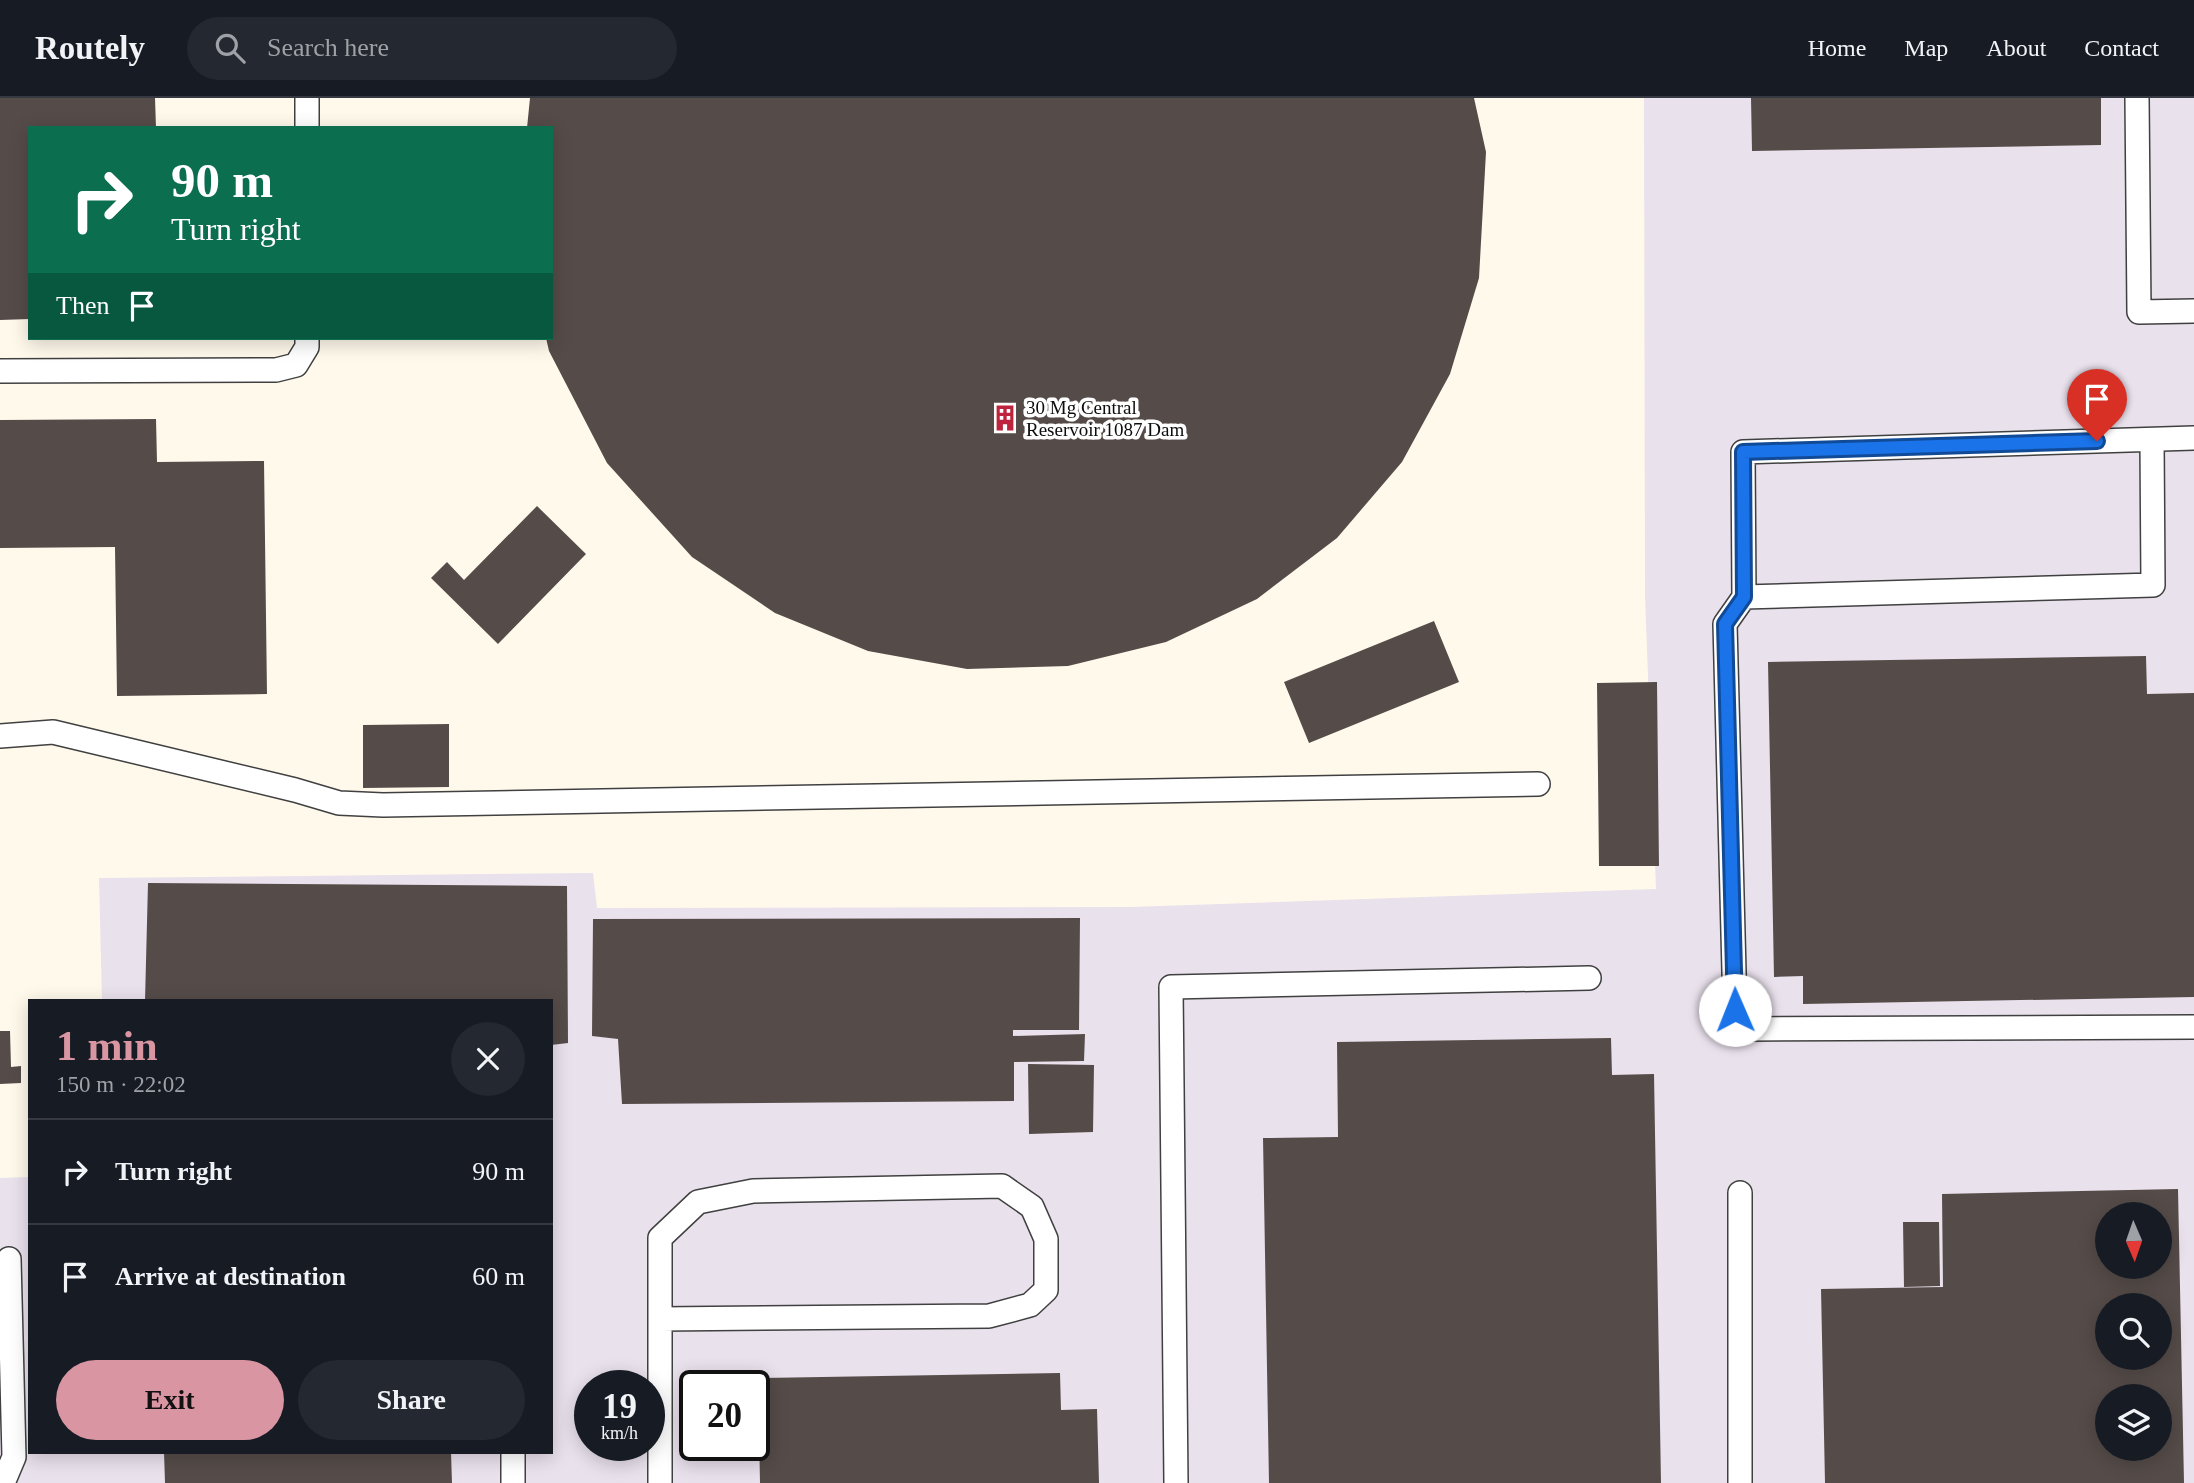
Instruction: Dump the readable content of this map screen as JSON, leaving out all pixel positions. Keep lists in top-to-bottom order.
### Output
{
  "places": {
    "building": ["30 Mg Central Reservoir 1087 Dam"]
  },
  "north": "bottom",
  "page": {
    "header": "Routely",
    "search": "Search here",
    "nav": [
      "Home",
      "Map",
      "About",
      "Contact"
    ],
    "turn": ["90 m", "Turn right"],
    "then": "Then",
    "heading": ["1 min", "150 m · 22:02"],
    "list": [
      {
        "name": "Turn right",
        "value": "90 m"
      },
      {
        "name": "Arrive at destination",
        "value": "60 m"
      }
    ],
    "buttons": ["Exit", "Share"],
    "speed": "19 km/h",
    "limit": "20"
  }
}
